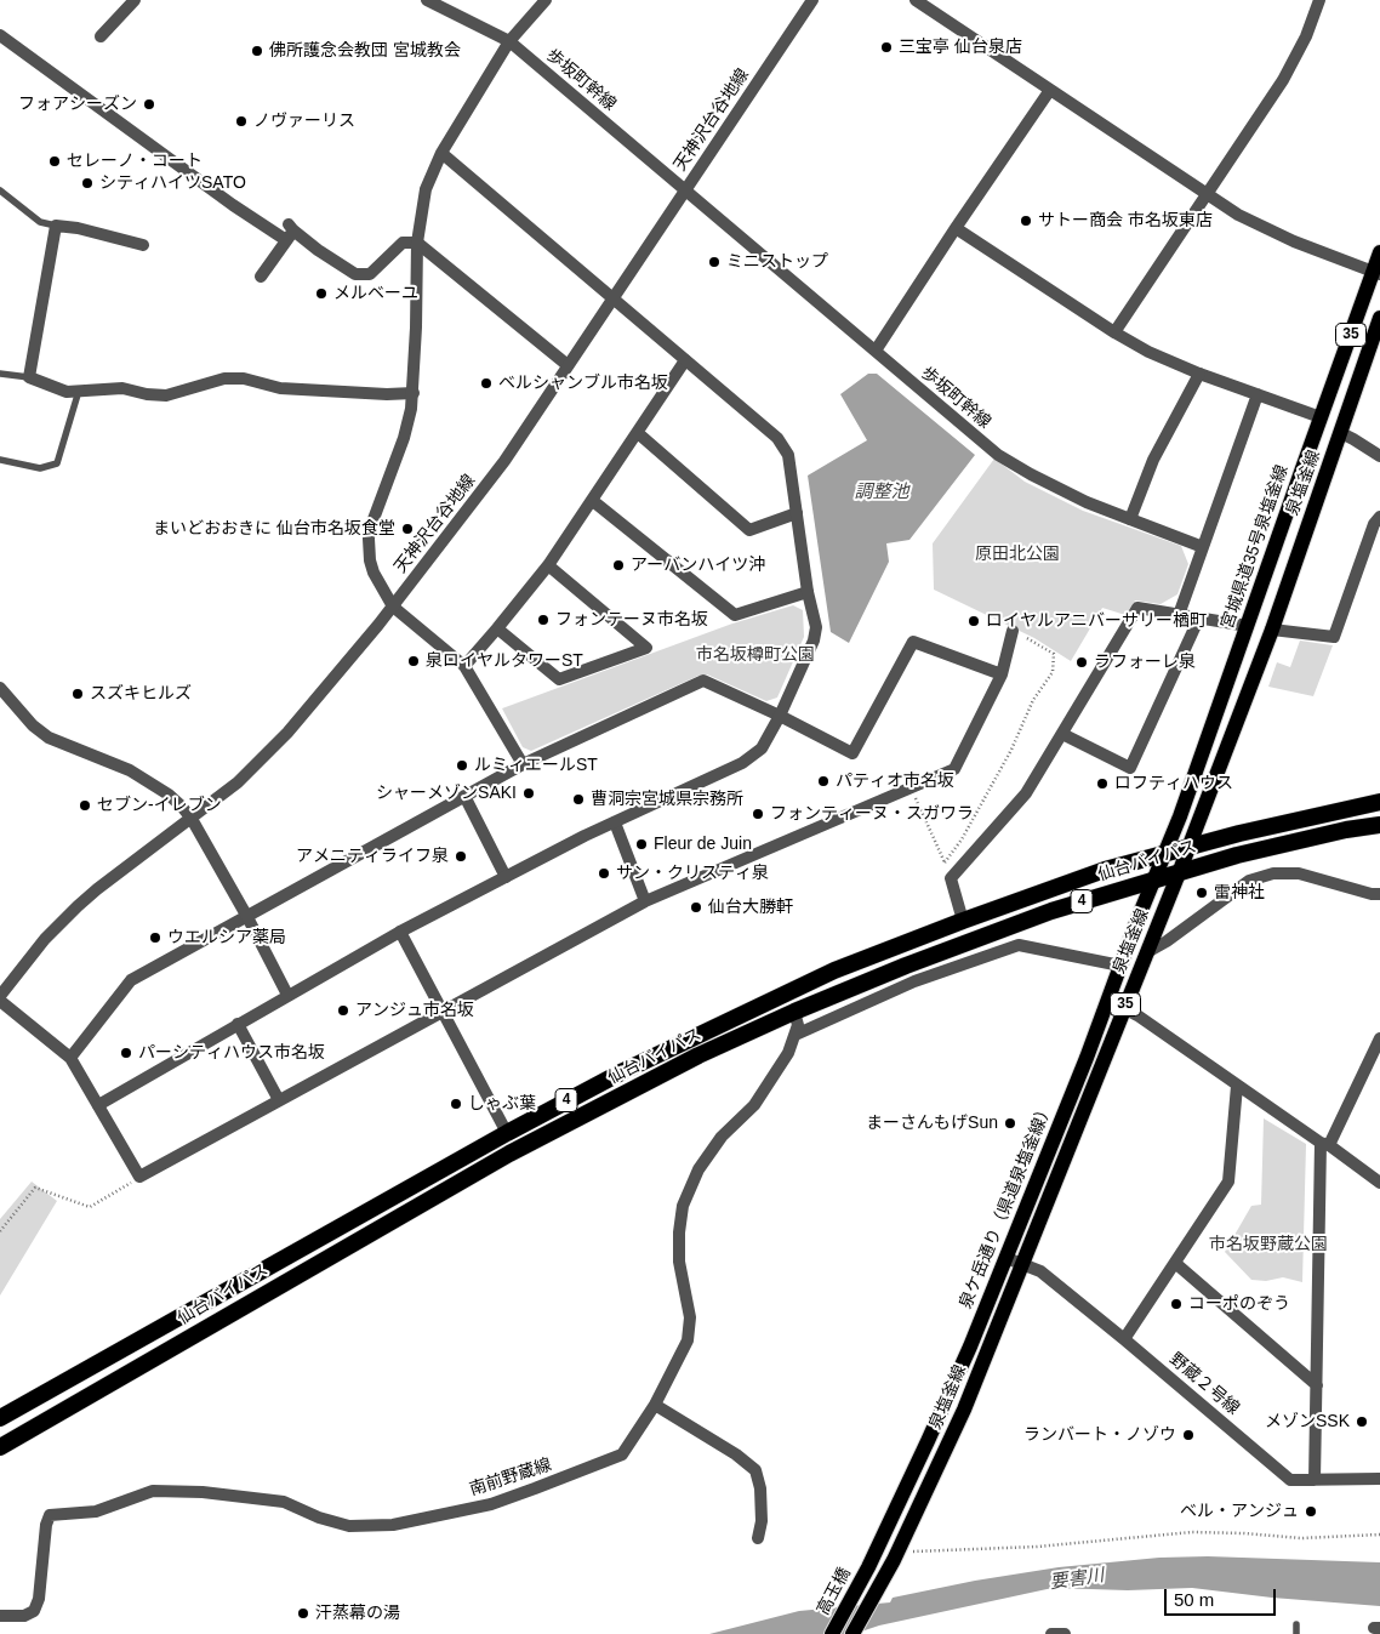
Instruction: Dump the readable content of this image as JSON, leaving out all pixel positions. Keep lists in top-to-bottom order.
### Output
{
  "streets": {
    "highway": ["仙台バイパス", "4"],
    "main road": [
      "35",
      "泉塩釜線",
      "宮城県道35号泉塩釜線",
      "泉ケ岳通り（県道泉塩釜線）",
      "高玉橋"
    ],
    "street": [
      "歩坂町幹線",
      "天神沢台谷地線",
      "野蔵２号線",
      "南前野蔵線"
    ]
  },
  "crossings": [
    ["歩坂町幹線", "天神沢台谷地線"],
    ["泉塩釜線", "仙台バイパス"],
    ["泉塩釜線", "野蔵２号線"],
    ["宮城県道35号泉塩釜線", "仙台バイパス"],
    ["宮城県道35号泉塩釜線", "泉ケ岳通り（県道泉塩釜線）"],
    ["仙台バイパス", "泉ケ岳通り（県道泉塩釜線）"],
    ["仙台バイパス", "南前野蔵線"],
    ["泉ケ岳通り（県道泉塩釜線）", "野蔵２号線"],
    ["泉ケ岳通り（県道泉塩釜線）", "高玉橋"]
  ],
  "water": ["調整池", "要害川"],
  "parks": ["原田北公園", "市名坂樽町公園", "市名坂野蔵公園"],
  "places": [
    "三宝亭 仙台泉店",
    "佛所護念会教団 宮城教会",
    "フォアシーズン",
    "ノヴァーリス",
    "セレーノ・コート",
    "シティハイツSATO",
    "サトー商会 市名坂東店",
    "ミニストップ",
    "メルベーユ",
    "ベルシャンブル市名坂",
    "まいどおおきに 仙台市名坂食堂",
    "アーバンハイツ沖",
    "フォンテーヌ市名坂",
    "ロイヤルアニバーサリー楢町",
    "泉ロイヤルタワーST",
    "ラフォーレ泉",
    "スズキヒルズ",
    "ルミィエールST",
    "パティオ市名坂",
    "ロフティハウス",
    "シャーメゾンSAKI",
    "曹洞宗宮城県宗務所",
    "セブン-イレブン",
    "フォンティーヌ・スガワラ",
    "Fleur de Juin",
    "アメニティライフ泉",
    "サン・クリスティ泉",
    "雷神社",
    "仙台大勝軒",
    "ウエルシア薬局",
    "アンジュ市名坂",
    "パーシティハウス市名坂",
    "しゃぶ葉",
    "まーさんもげSun",
    "コーポのぞう",
    "メゾンSSK",
    "ランバート・ノゾウ",
    "ベル・アンジュ",
    "汗蒸幕の湯"
  ],
  "scale_bar": "50 m"
}
